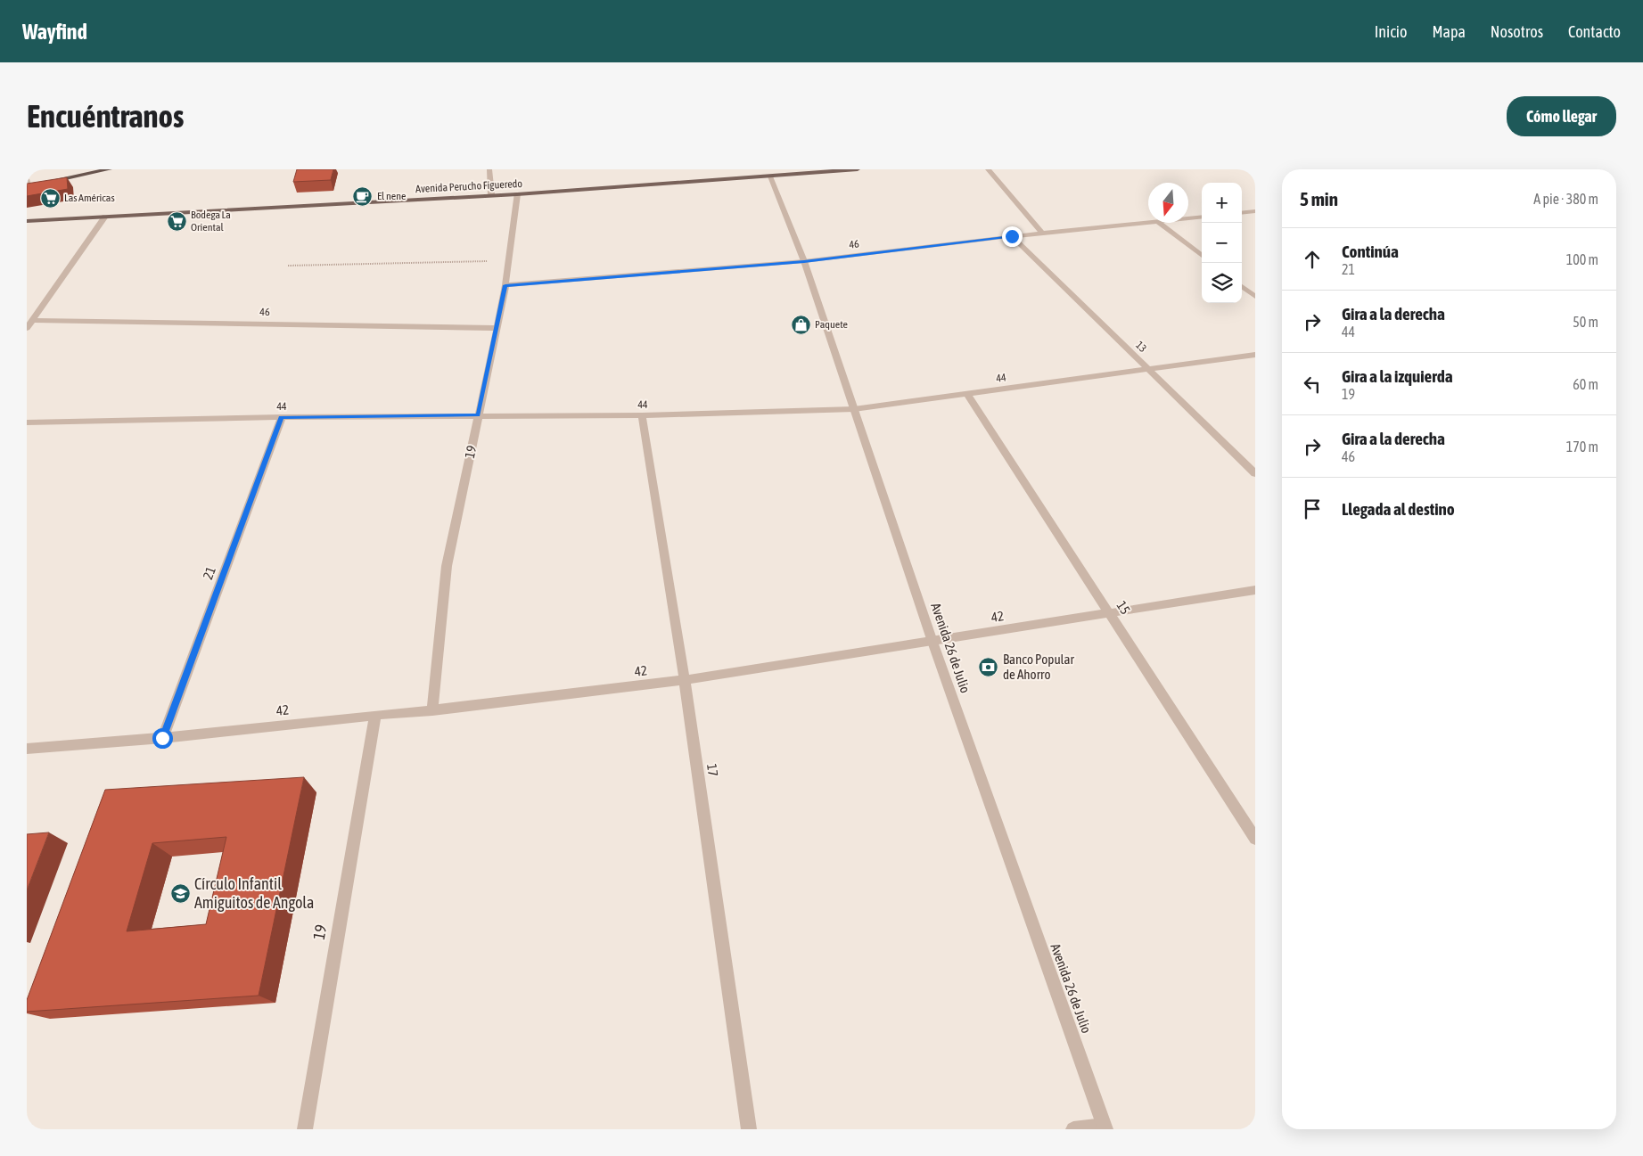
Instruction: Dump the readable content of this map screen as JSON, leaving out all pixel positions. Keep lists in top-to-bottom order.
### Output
{
  "streets": {
    "main road": ["Avenida Perucho Figueredo"],
    "street": [
      "46",
      "13",
      "44",
      "19",
      "21",
      "15",
      "42",
      "Avenida 26 de Julio",
      "17"
    ]
  },
  "crossings": [
    ["Avenida Perucho Figueredo", "19"],
    ["Avenida Perucho Figueredo", "Avenida 26 de Julio"],
    ["46", "13"],
    ["46", "19"],
    ["46", "Avenida 26 de Julio"],
    ["13", "44"],
    ["44", "19"],
    ["44", "21"],
    ["44", "15"],
    ["44", "Avenida 26 de Julio"],
    ["44", "17"],
    ["19", "42"],
    ["21", "42"],
    ["15", "42"],
    ["42", "Avenida 26 de Julio"],
    ["42", "17"]
  ],
  "places": {
    "cafe": ["El nene"],
    "supermarket": ["Las Américas", "Bodega La Oriental"],
    "shop": ["Paquete"],
    "bank": ["Banco Popular de Ahorro"],
    "school or university": ["Círculo Infantil Amiguitos de Angola"]
  },
  "north": "bottom",
  "page": {
    "header": "Wayfind",
    "nav": [
      "Inicio",
      "Mapa",
      "Nosotros",
      "Contacto"
    ],
    "buttons": "Cómo llegar",
    "title": "Encuéntranos",
    "heading": ["5 min", "A pie · 380 m"],
    "map_buttons": ["+", "−"],
    "list": [
      ["Continúa", "21", "100 m"],
      ["Gira a la derecha", "44", "50 m"],
      ["Gira a la izquierda", "19", "60 m"],
      ["Gira a la derecha", "46", "170 m"],
      "Llegada al destino"
    ]
  }
}
